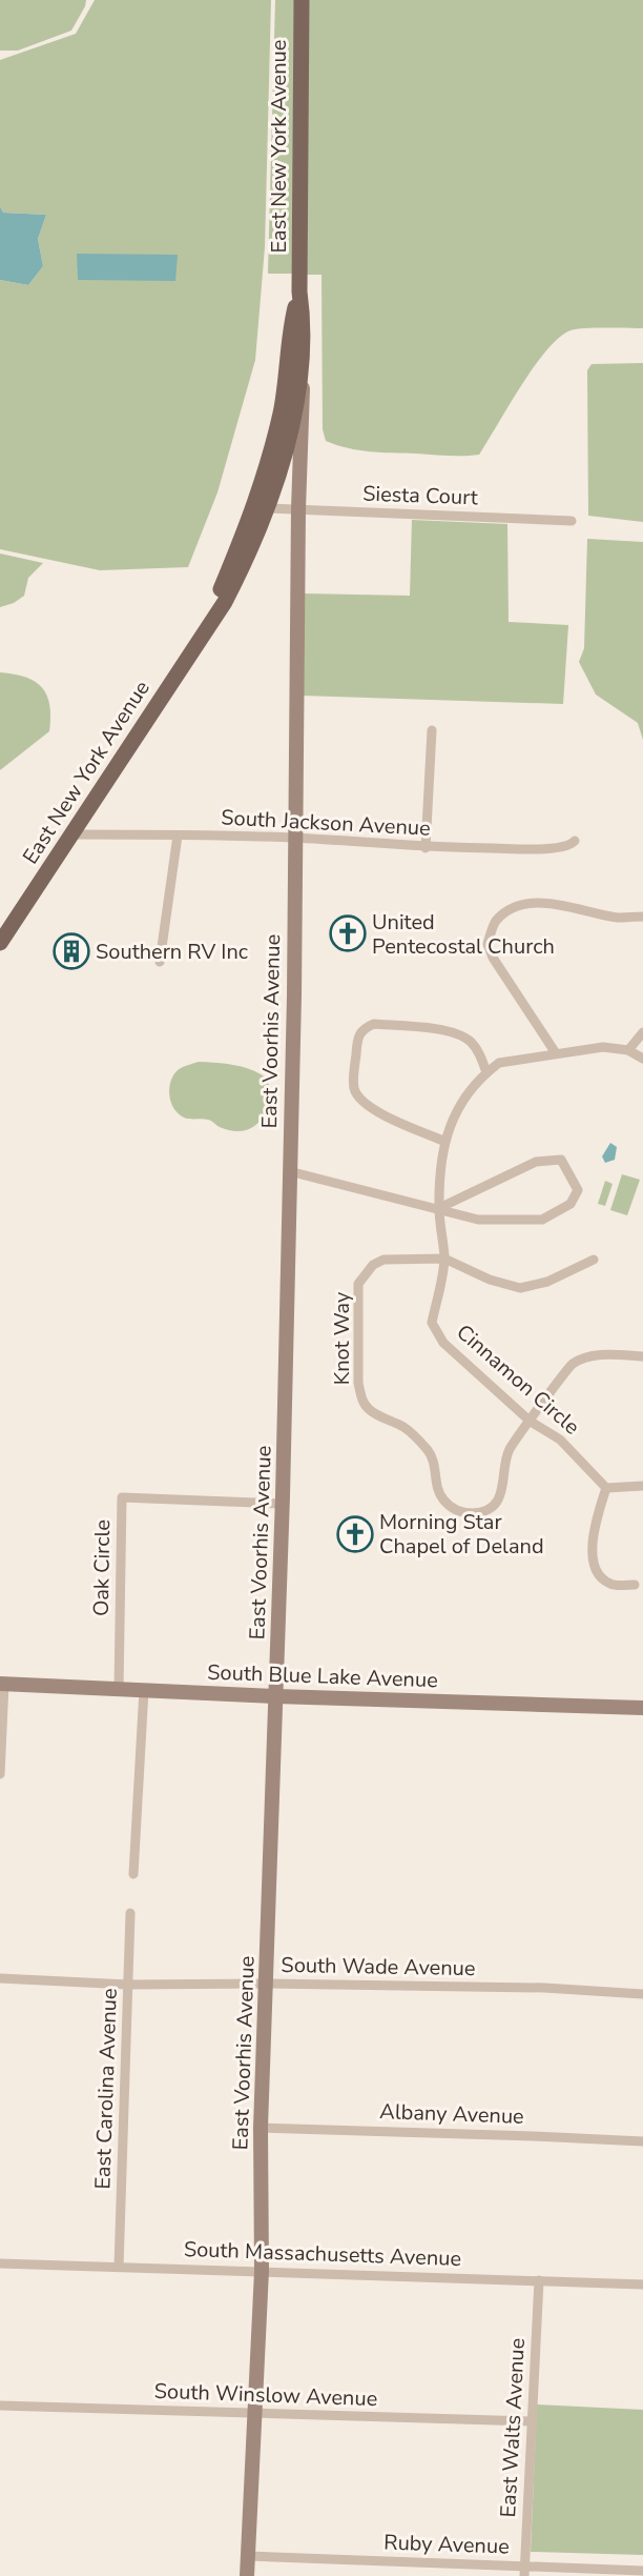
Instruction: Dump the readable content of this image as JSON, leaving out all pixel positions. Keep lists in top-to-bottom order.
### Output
{
  "streets": {
    "main road": ["East New York Avenue"],
    "street": [
      "Siesta Court",
      "South Jackson Avenue",
      "East Voorhis Avenue",
      "Knot Way",
      "Cinnamon Circle",
      "Oak Circle",
      "South Blue Lake Avenue",
      "South Wade Avenue",
      "East Carolina Avenue",
      "Albany Avenue",
      "South Massachusetts Avenue",
      "South Winslow Avenue",
      "East Walts Avenue",
      "Ruby Avenue"
    ]
  },
  "crossings": [
    ["East New York Avenue", "Siesta Court"],
    ["East New York Avenue", "South Jackson Avenue"],
    ["East New York Avenue", "East Voorhis Avenue"],
    ["Siesta Court", "East Voorhis Avenue"],
    ["South Jackson Avenue", "East Voorhis Avenue"],
    ["East Voorhis Avenue", "Oak Circle"],
    ["East Voorhis Avenue", "South Blue Lake Avenue"],
    ["East Voorhis Avenue", "South Wade Avenue"],
    ["East Voorhis Avenue", "Albany Avenue"],
    ["East Voorhis Avenue", "South Massachusetts Avenue"],
    ["East Voorhis Avenue", "South Winslow Avenue"],
    ["East Voorhis Avenue", "Ruby Avenue"],
    ["Knot Way", "Cinnamon Circle"],
    ["Oak Circle", "South Blue Lake Avenue"],
    ["South Wade Avenue", "East Carolina Avenue"],
    ["East Carolina Avenue", "South Massachusetts Avenue"],
    ["South Massachusetts Avenue", "East Walts Avenue"],
    ["South Winslow Avenue", "East Walts Avenue"],
    ["East Walts Avenue", "Ruby Avenue"]
  ],
  "places": {
    "church": ["United Pentecostal Church", "Morning Star Chapel of Deland"],
    "building": ["Southern RV Inc"]
  }
}
